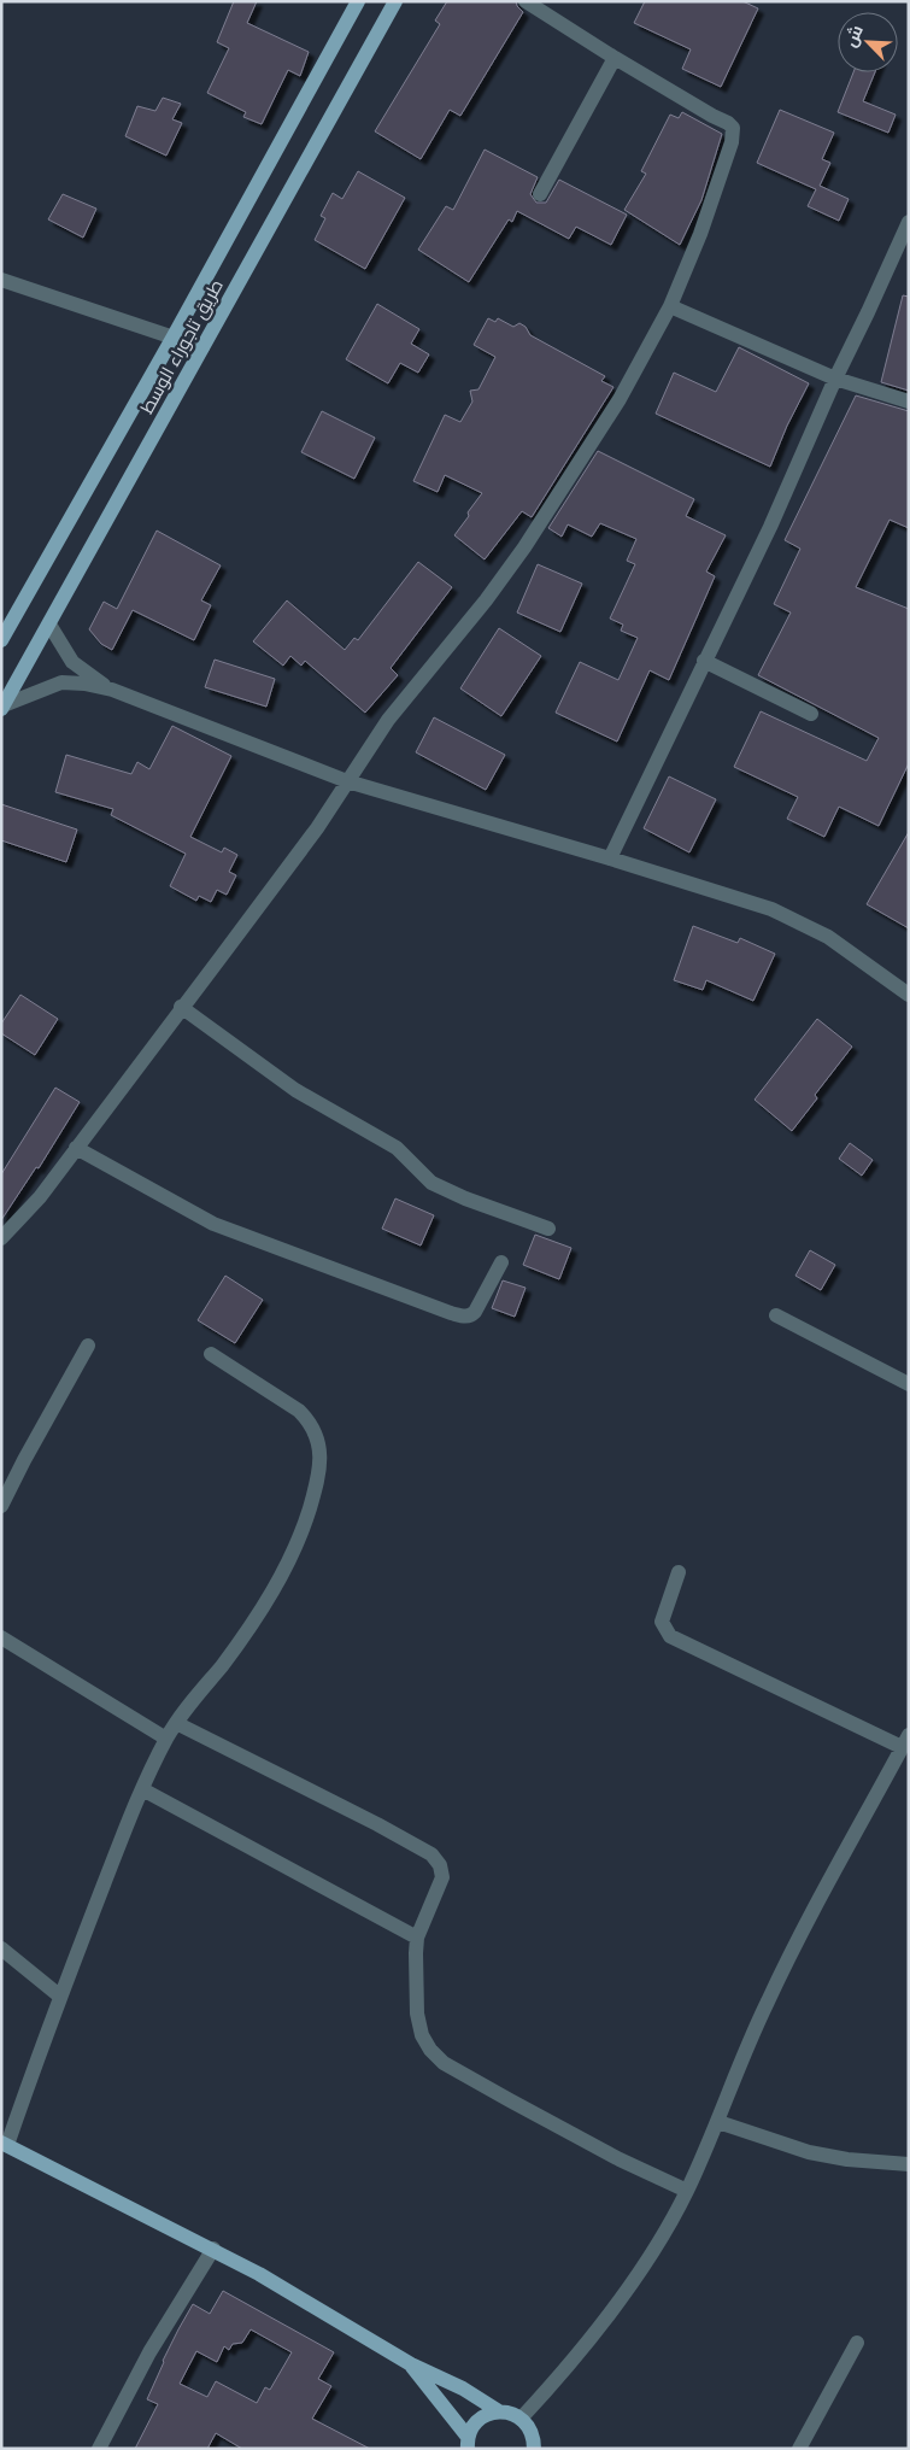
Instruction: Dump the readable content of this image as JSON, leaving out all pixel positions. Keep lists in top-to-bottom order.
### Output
{
  "streets": {
    "main road": ["طريق تاجوراء الوسط"]
  },
  "north": "top left"
}
